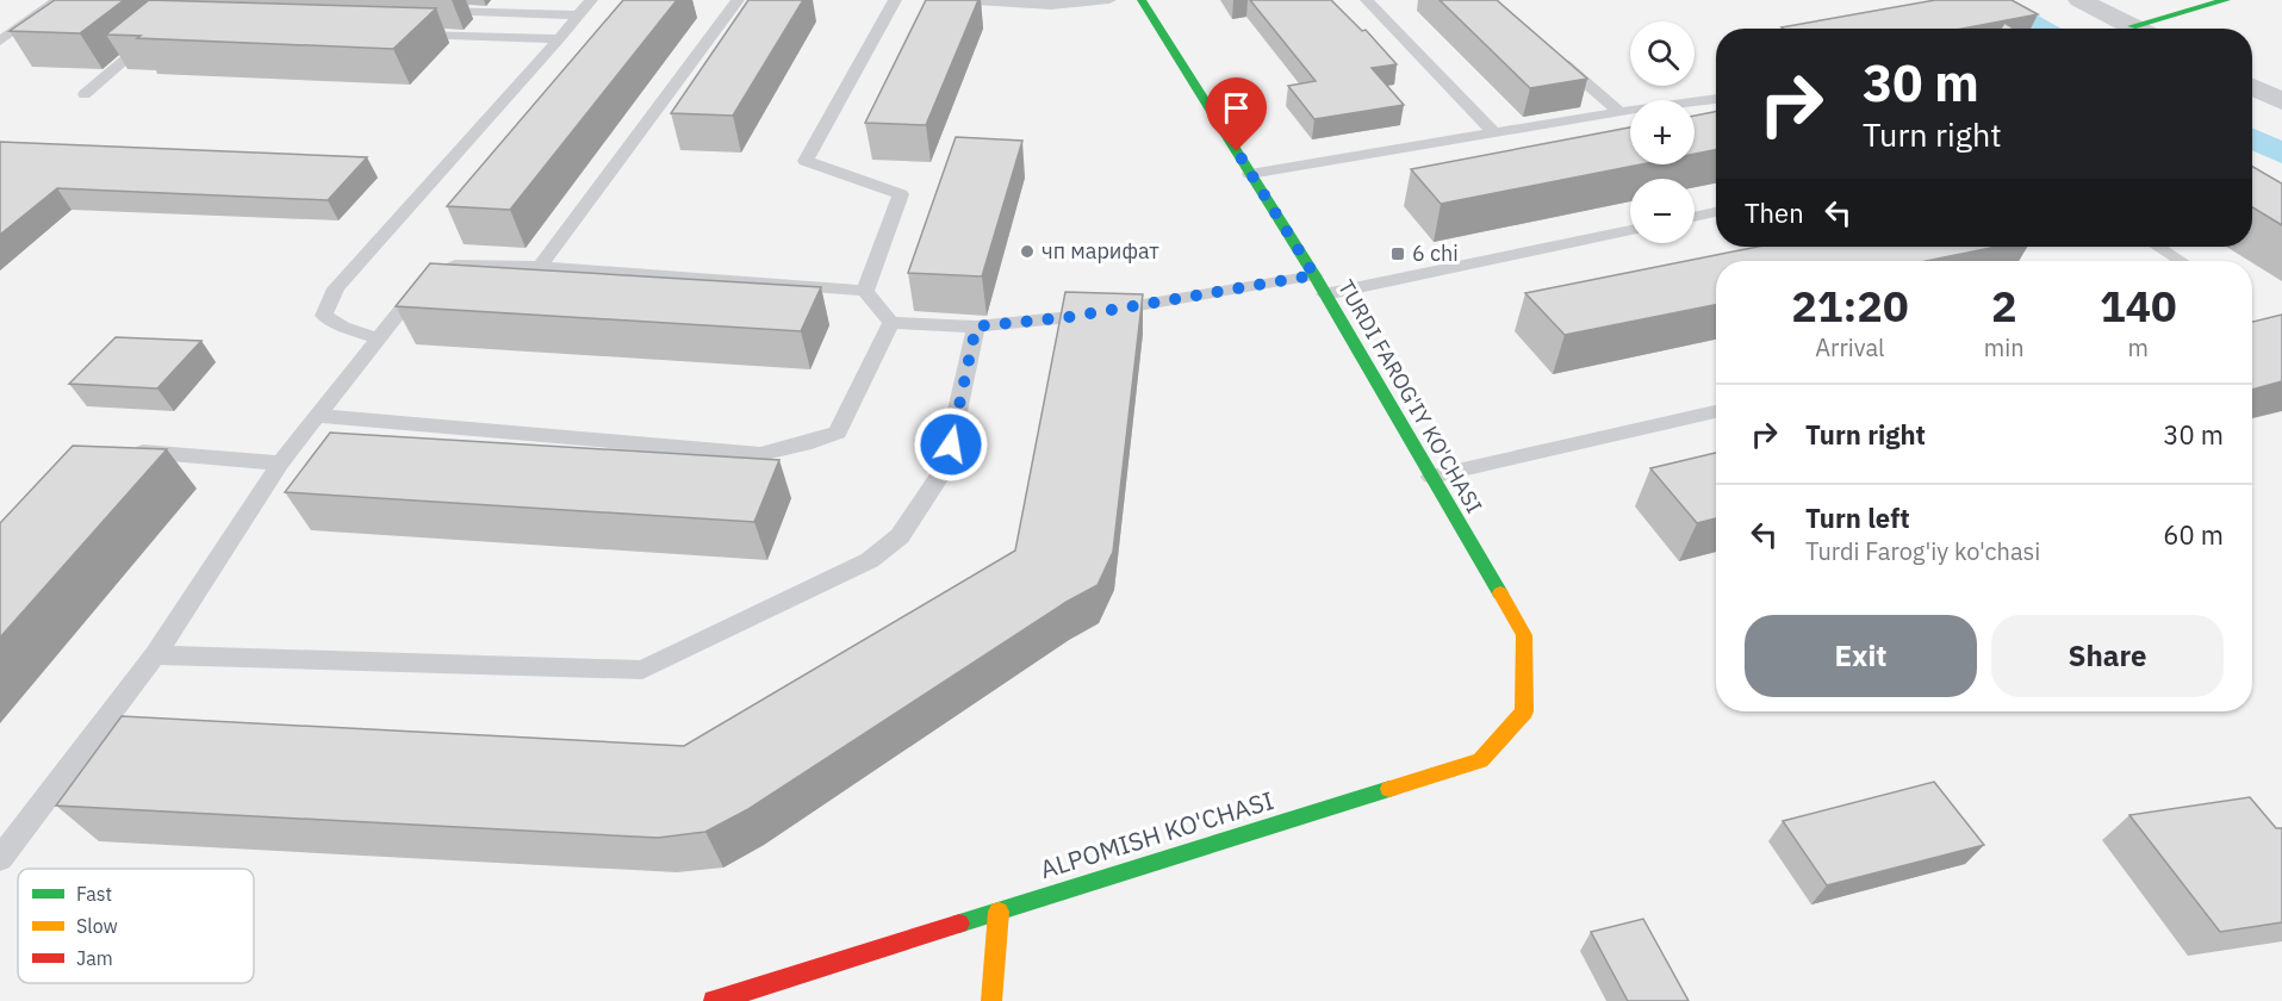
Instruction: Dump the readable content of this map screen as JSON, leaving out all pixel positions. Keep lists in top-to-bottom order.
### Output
{
  "streets": {
    "street": ["TURDI FAROG'IY KO'CHASI", "ALPOMISH KO'CHASI"]
  },
  "crossings": [
    ["TURDI FAROG'IY KO'CHASI", "ALPOMISH KO'CHASI"]
  ],
  "places": {
    "other": ["чп марифат"],
    "transit": ["6 chi"]
  },
  "legend": ["Fast", "Slow", "Jam"],
  "page": {
    "map_buttons": ["+", "−"],
    "turn": ["30 m", "Turn right"],
    "then": "Then",
    "eta": [
      "21:20",
      "Arrival",
      "2",
      "min",
      "140",
      "m"
    ],
    "list": [
      {
        "name": "Turn right",
        "value": "30 m"
      },
      {
        "name": "Turn left",
        "note": "Turdi Farog'iy ko'chasi",
        "value": "60 m"
      }
    ],
    "buttons": ["Exit", "Share"]
  }
}
